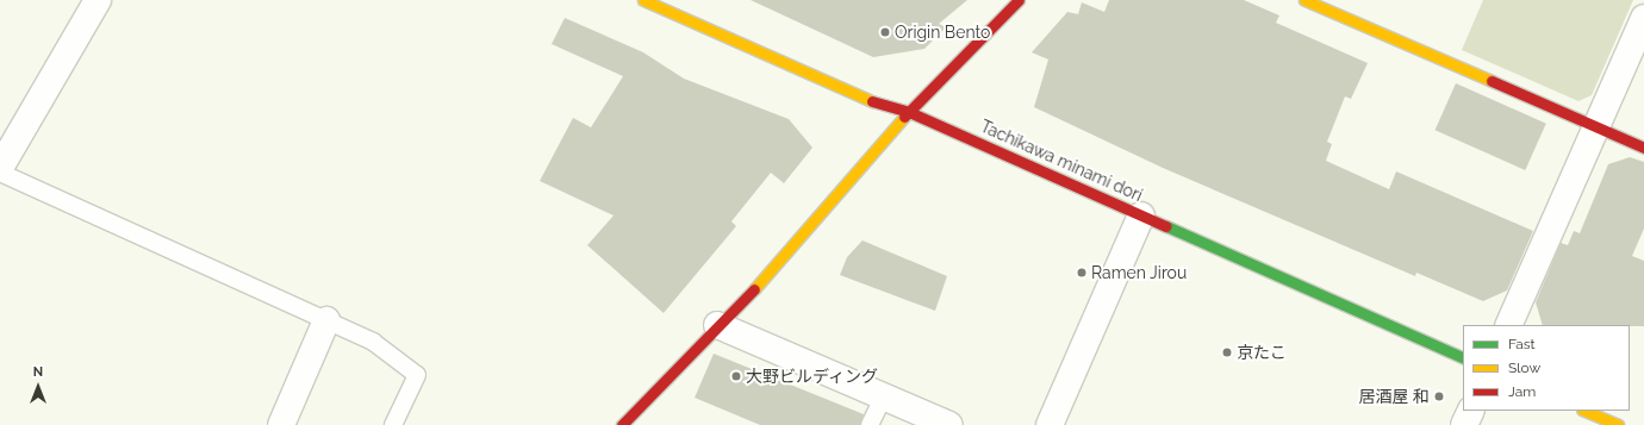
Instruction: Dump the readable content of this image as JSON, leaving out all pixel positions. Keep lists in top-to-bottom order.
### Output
{
  "streets": {
    "street": ["Tachikawa minami dori"]
  },
  "places": [
    "Origin Bento",
    "Ramen Jirou",
    "京たこ",
    "大野ビルディング",
    "居酒屋 和"
  ],
  "legend": ["Fast", "Slow", "Jam"],
  "north": "top"
}
